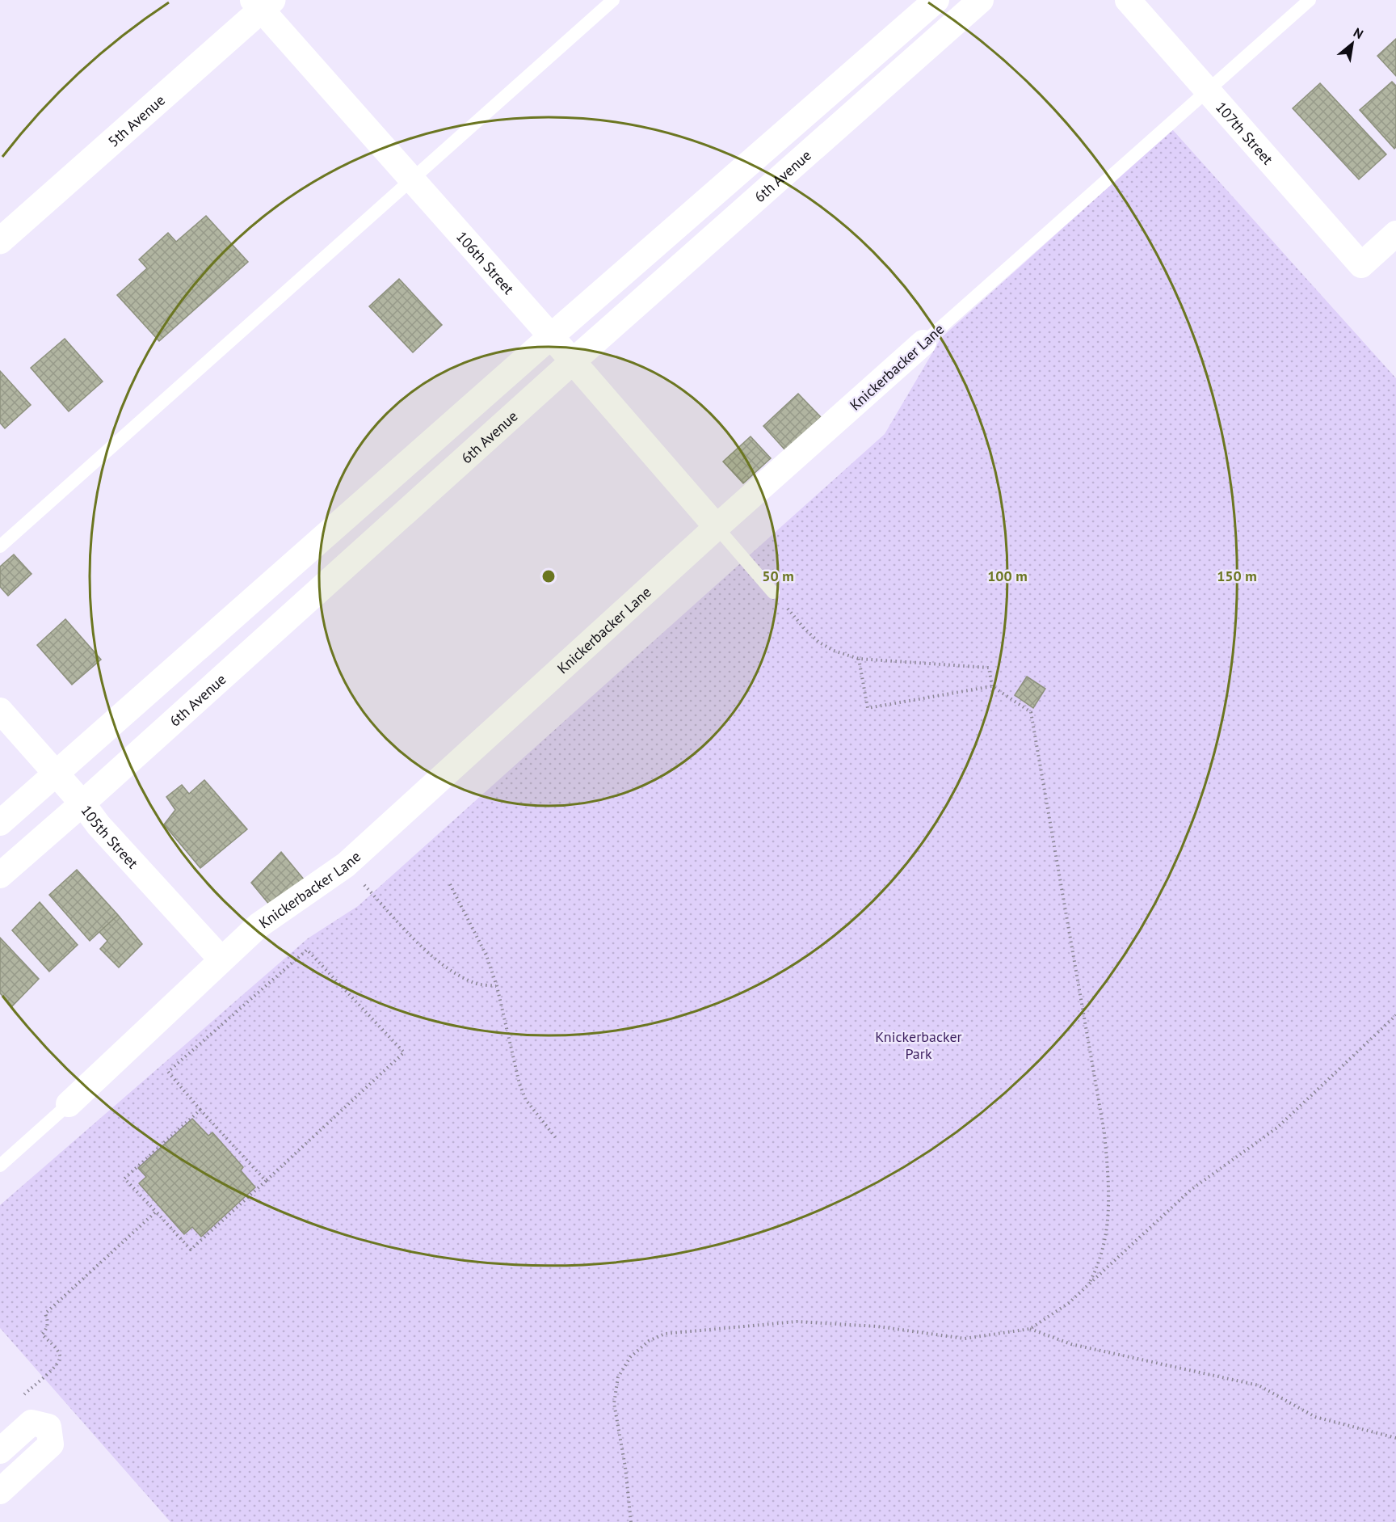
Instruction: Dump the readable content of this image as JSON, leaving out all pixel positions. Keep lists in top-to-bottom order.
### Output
{
  "streets": {
    "street": [
      "5th Avenue",
      "107th Street",
      "6th Avenue",
      "106th Street",
      "Knickerbacker Lane",
      "105th Street"
    ]
  },
  "crossings": [
    ["5th Avenue", "106th Street"],
    ["107th Street", "Knickerbacker Lane"],
    ["6th Avenue", "106th Street"],
    ["6th Avenue", "105th Street"],
    ["106th Street", "Knickerbacker Lane"],
    ["Knickerbacker Lane", "105th Street"]
  ],
  "parks": ["Knickerbacker Park"],
  "north": "top right",
  "rings": ["50 m", "100 m", "150 m"]
}
